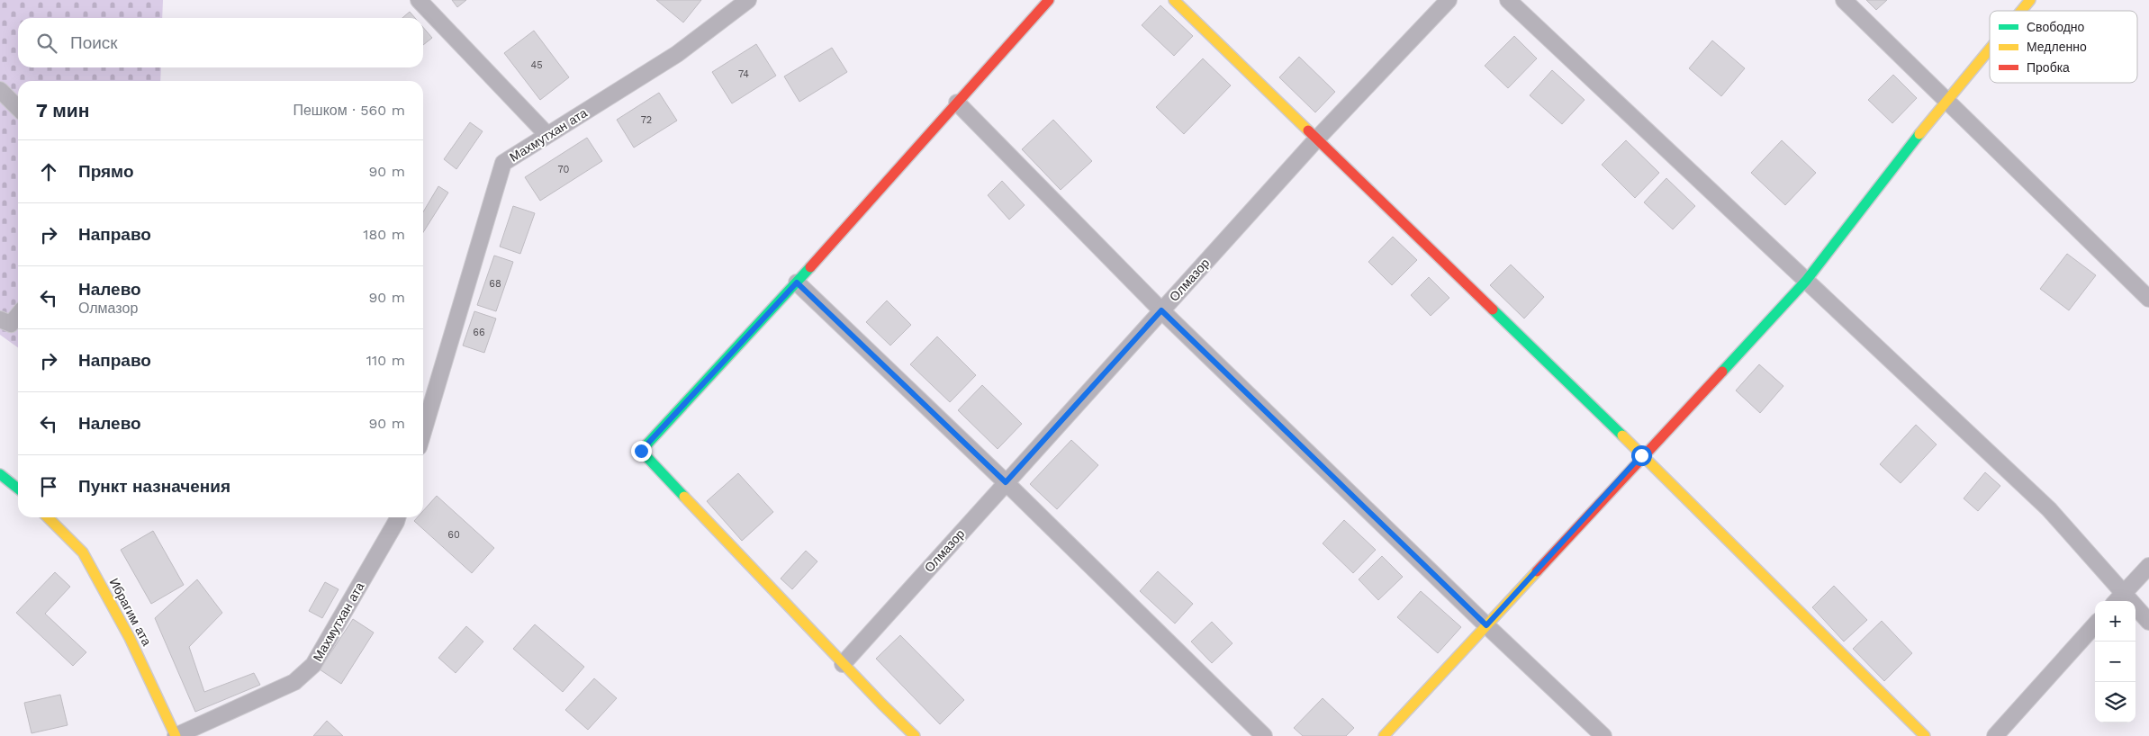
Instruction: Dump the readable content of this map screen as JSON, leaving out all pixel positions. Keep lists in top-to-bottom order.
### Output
{
  "streets": {
    "street": ["Махмутхан ата", "Олмазор", "Ибрагим ата"]
  },
  "crossings": [
    ["Махмутхан ата", "Ибрагим ата"]
  ],
  "house_numbers": [
    "45",
    "74",
    "72",
    "70",
    "68",
    "66",
    "60"
  ],
  "legend": ["Свободно", "Медленно", "Пробка"],
  "page": {
    "search": "Поиск",
    "heading": ["7 мин", "Пешком · 560 m"],
    "list": [
      ["Прямо", "90 m"],
      ["Направо", "180 m"],
      ["Налево", "Олмазор", "90 m"],
      ["Направо", "110 m"],
      ["Налево", "90 m"],
      "Пункт назначения"
    ],
    "map_buttons": ["+", "−"]
  }
}
